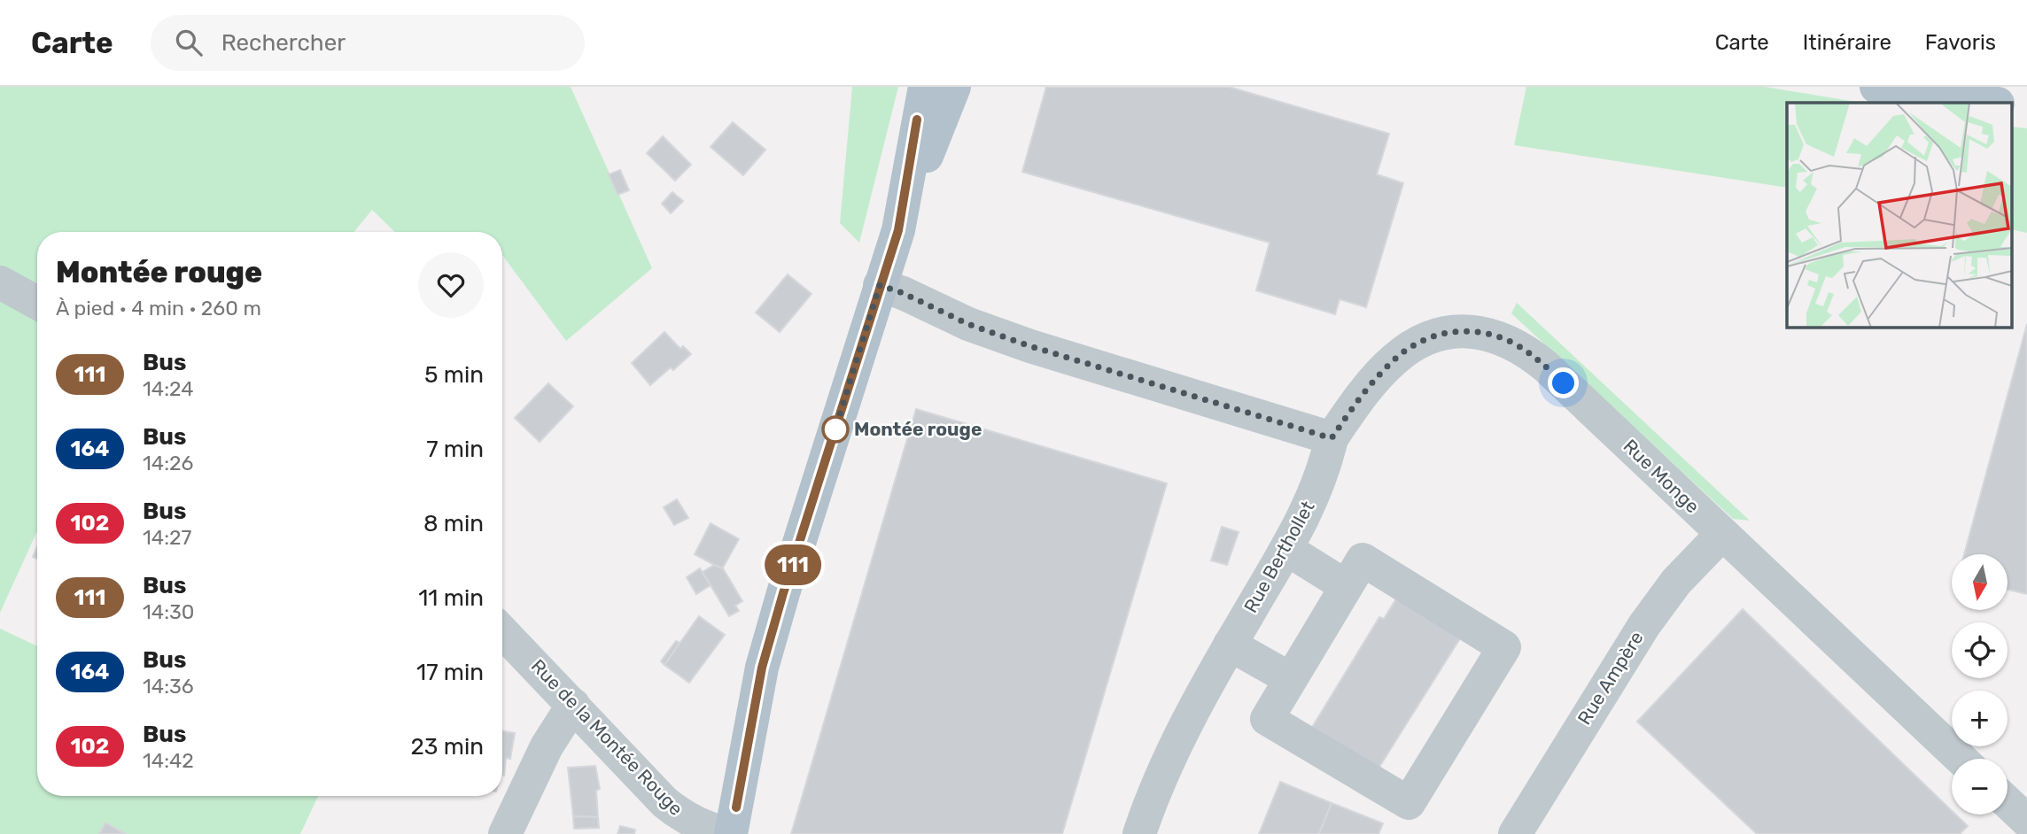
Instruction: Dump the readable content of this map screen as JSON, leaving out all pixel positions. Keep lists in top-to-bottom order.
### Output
{
  "streets": {
    "street": [
      "Rue Monge",
      "Rue Berthollet",
      "Rue Ampère",
      "Rue de la Montée Rouge"
    ]
  },
  "crossings": [
    ["Rue Monge", "Rue Berthollet"],
    ["Rue Monge", "Rue Ampère"]
  ],
  "places": ["Montée rouge"],
  "lines": ["bus line 111"],
  "north": "bottom",
  "page": {
    "header": "Carte",
    "search": "Rechercher",
    "nav": ["Carte", "Itinéraire", "Favoris"],
    "on_map": "111",
    "heading": ["Montée rouge", "À pied · 4 min · 260 m"],
    "list": [
      {
        "mark": "111",
        "name": "Bus",
        "note": "14:24",
        "value": "5 min"
      },
      {
        "mark": "164",
        "name": "Bus",
        "note": "14:26",
        "value": "7 min"
      },
      {
        "mark": "102",
        "name": "Bus",
        "note": "14:27",
        "value": "8 min"
      },
      {
        "mark": "111",
        "name": "Bus",
        "note": "14:30",
        "value": "11 min"
      },
      {
        "mark": "164",
        "name": "Bus",
        "note": "14:36",
        "value": "17 min"
      },
      {
        "mark": "102",
        "name": "Bus",
        "note": "14:42",
        "value": "23 min"
      }
    ],
    "map_buttons": ["+", "−"]
  }
}
